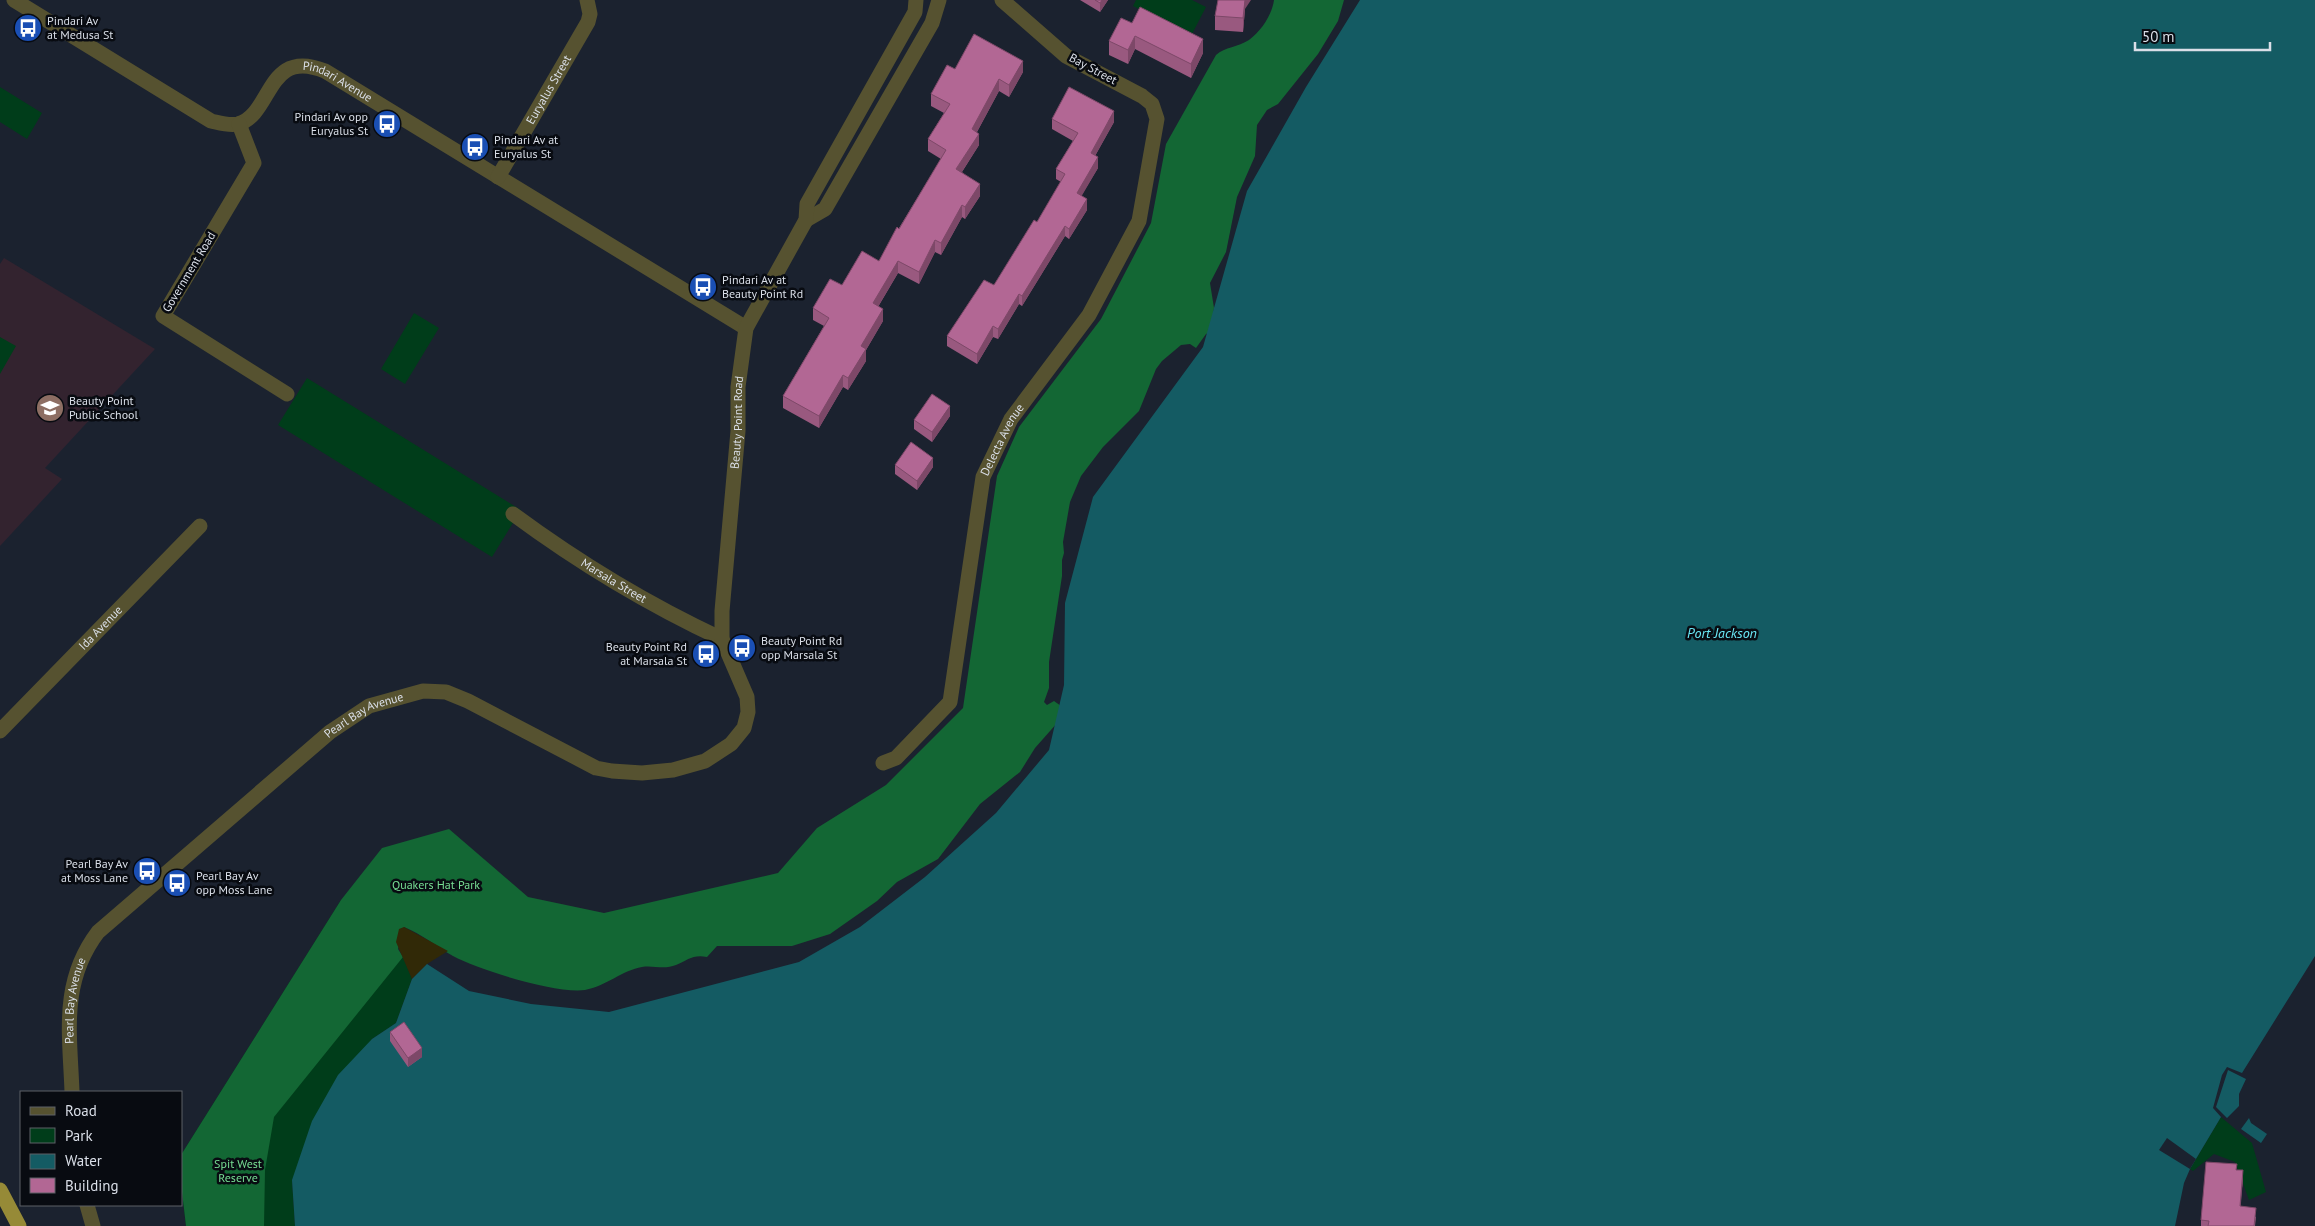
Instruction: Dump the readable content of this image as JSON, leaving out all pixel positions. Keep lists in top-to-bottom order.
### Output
{
  "streets": {
    "street": [
      "Bay Street",
      "Pindari Avenue",
      "Euryalus Street",
      "Government Road",
      "Beauty Point Road",
      "Delecta Avenue",
      "Marsala Street",
      "Ida Avenue",
      "Pearl Bay Avenue"
    ]
  },
  "crossings": [
    ["Bay Street", "Delecta Avenue"],
    ["Pindari Avenue", "Euryalus Street"],
    ["Pindari Avenue", "Government Road"],
    ["Pindari Avenue", "Beauty Point Road"],
    ["Beauty Point Road", "Marsala Street"],
    ["Beauty Point Road", "Pearl Bay Avenue"],
    ["Marsala Street", "Pearl Bay Avenue"]
  ],
  "water": ["Port Jackson"],
  "parks": ["Quakers Hat Park", "Spit West Reserve"],
  "places": {
    "bus stop": [
      "Pindari Av at Medusa St",
      "Pindari Av opp Euryalus St",
      "Pindari Av at Euryalus St",
      "Pindari Av at Beauty Point Rd",
      "Beauty Point Rd opp Marsala St",
      "Beauty Point Rd at Marsala St",
      "Pearl Bay Av at Moss Lane",
      "Pearl Bay Av opp Moss Lane"
    ],
    "school or university": ["Beauty Point Public School"]
  },
  "legend": [
    "Road",
    "Park",
    "Water",
    "Building"
  ],
  "scale_bar": "50 m"
}
